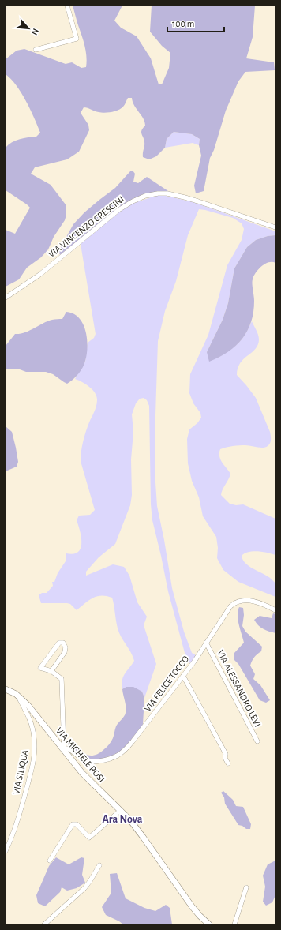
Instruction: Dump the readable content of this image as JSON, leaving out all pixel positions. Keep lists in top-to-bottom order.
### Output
{
  "streets": {
    "street": [
      "VIA VINCENZO CRESCINI",
      "VIA FELICE TOCCO",
      "VIA ALESSANDRO LEVI",
      "VIA MICHELE ROSI",
      "VIA SILIQUA"
    ]
  },
  "crossings": [
    ["VIA FELICE TOCCO", "VIA ALESSANDRO LEVI"],
    ["VIA FELICE TOCCO", "VIA MICHELE ROSI"],
    ["VIA MICHELE ROSI", "VIA SILIQUA"]
  ],
  "districts": ["Ara Nova"],
  "scale_bar": "100 m",
  "north": "bottom right"
}
